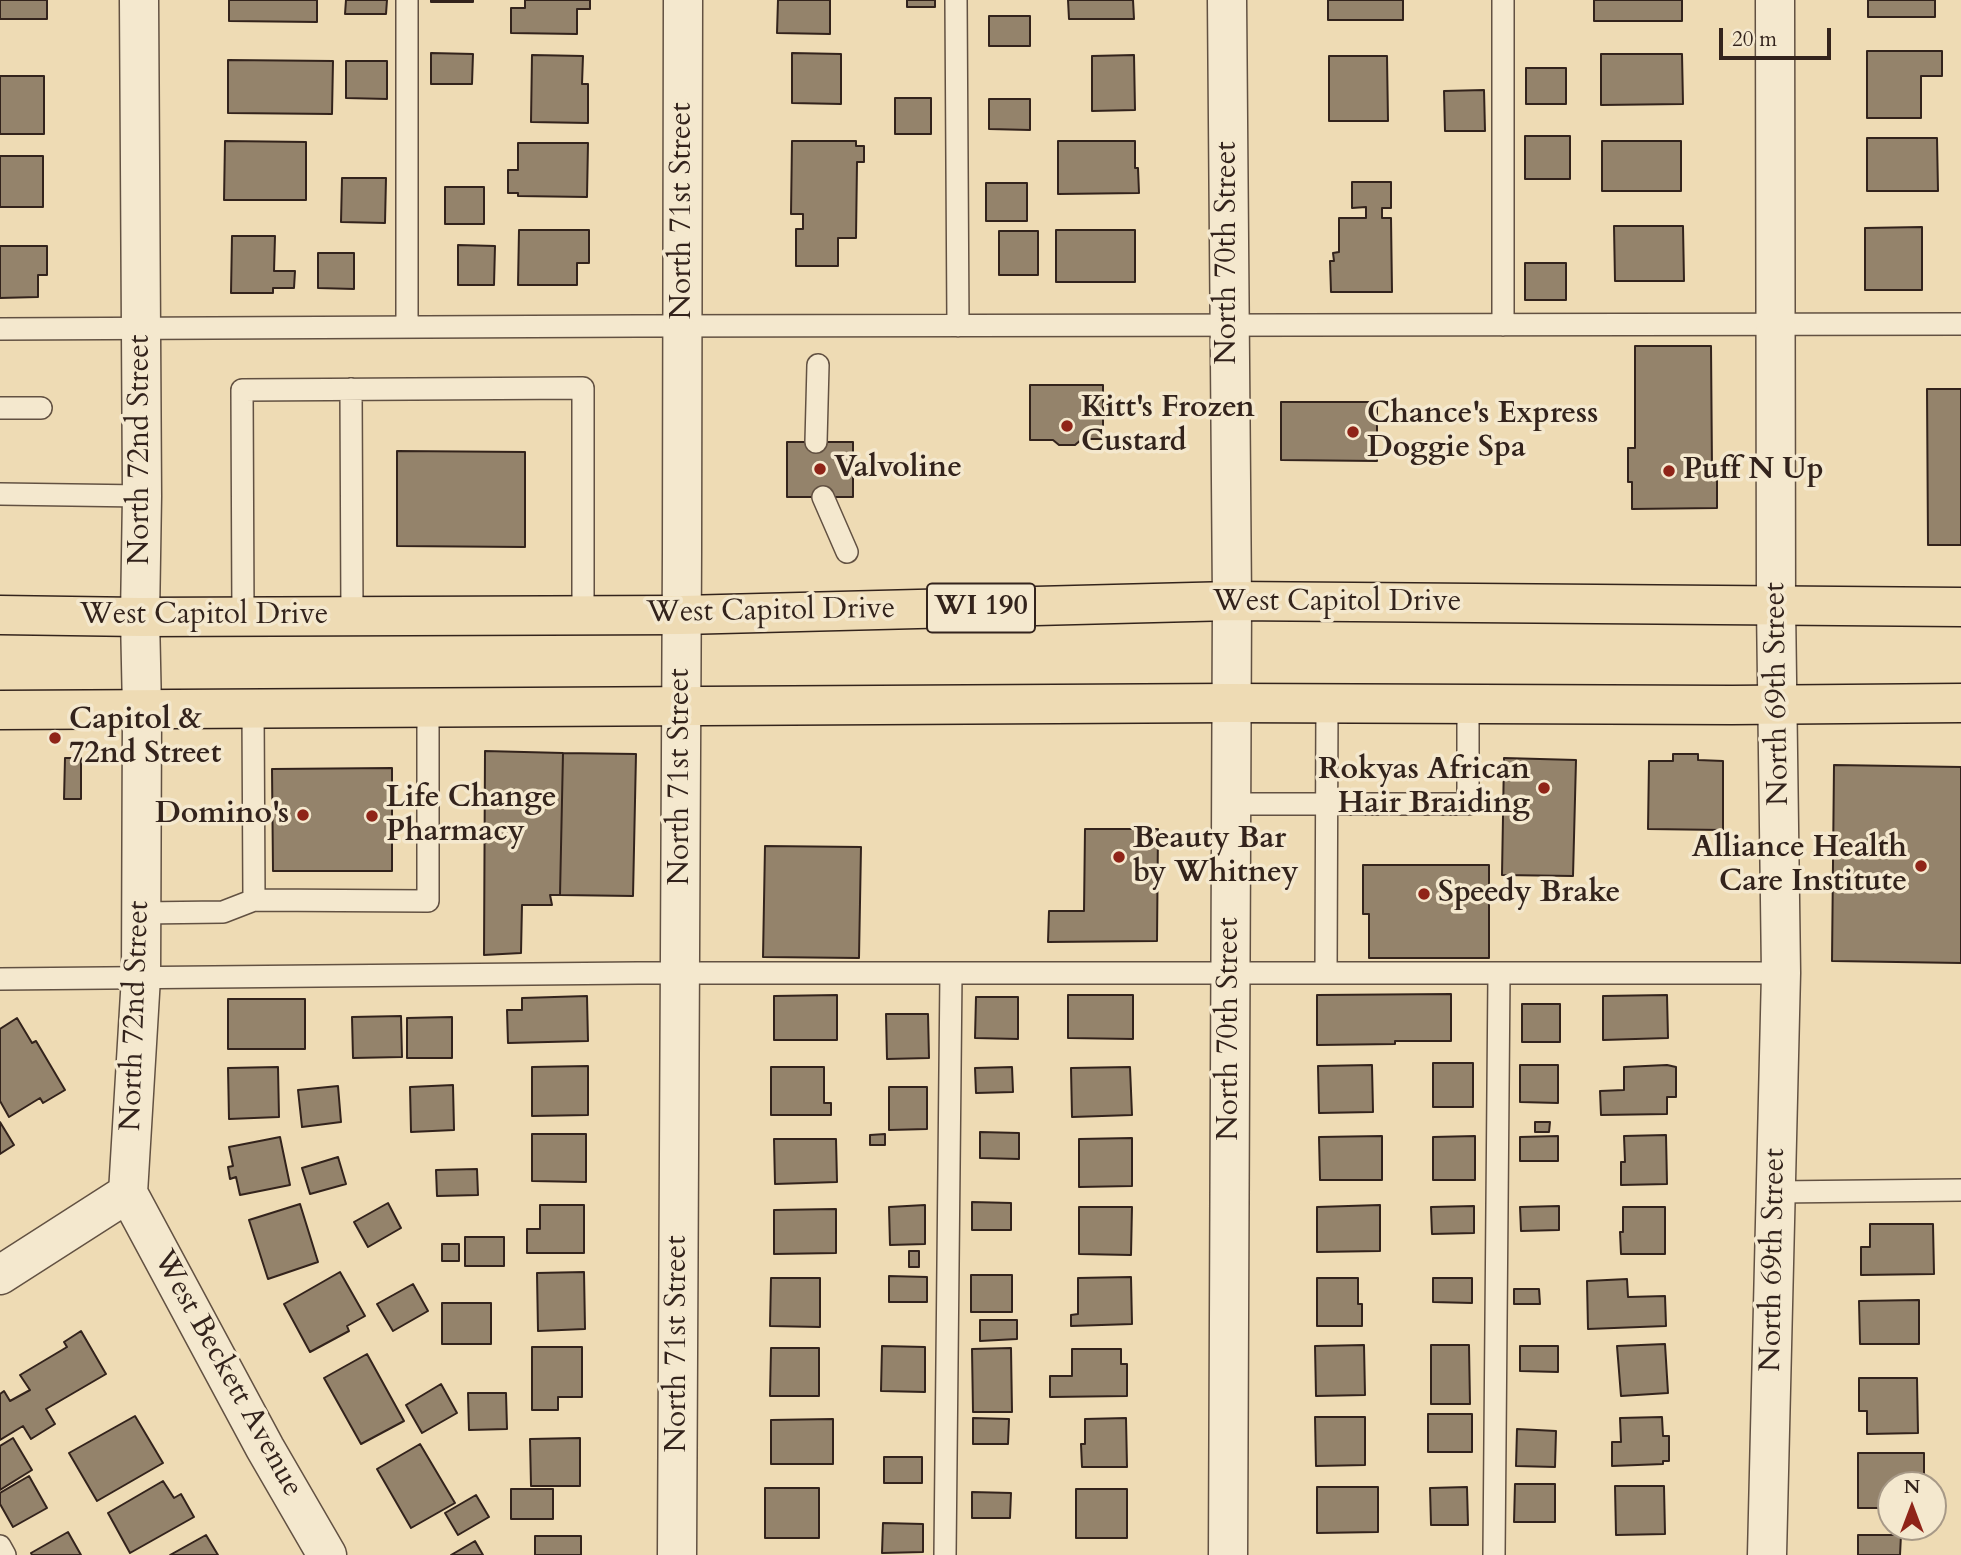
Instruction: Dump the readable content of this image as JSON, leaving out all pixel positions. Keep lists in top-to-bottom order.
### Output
{
  "streets": {
    "main road": ["West Capitol Drive", "WI 190"],
    "street": [
      "North 71st Street",
      "North 70th Street",
      "North 72nd Street",
      "North 69th Street",
      "West Beckett Avenue"
    ]
  },
  "crossings": [
    ["North 71st Street", "West Capitol Drive"],
    ["North 70th Street", "West Capitol Drive"],
    ["North 72nd Street", "West Capitol Drive"],
    ["North 72nd Street", "West Beckett Avenue"],
    ["West Capitol Drive", "North 69th Street"]
  ],
  "places": [
    "Kitt's Frozen Custard",
    "Chance's Express Doggie Spa",
    "Valvoline",
    "Puff N Up",
    "Capitol & 72nd Street",
    "Rokyas African Hair Braiding",
    "Domino's",
    "Life Change Pharmacy",
    "Beauty Bar by Whitney",
    "Alliance Health Care Institute",
    "Speedy Brake"
  ],
  "scale_bar": "20 m",
  "north": "top"
}
